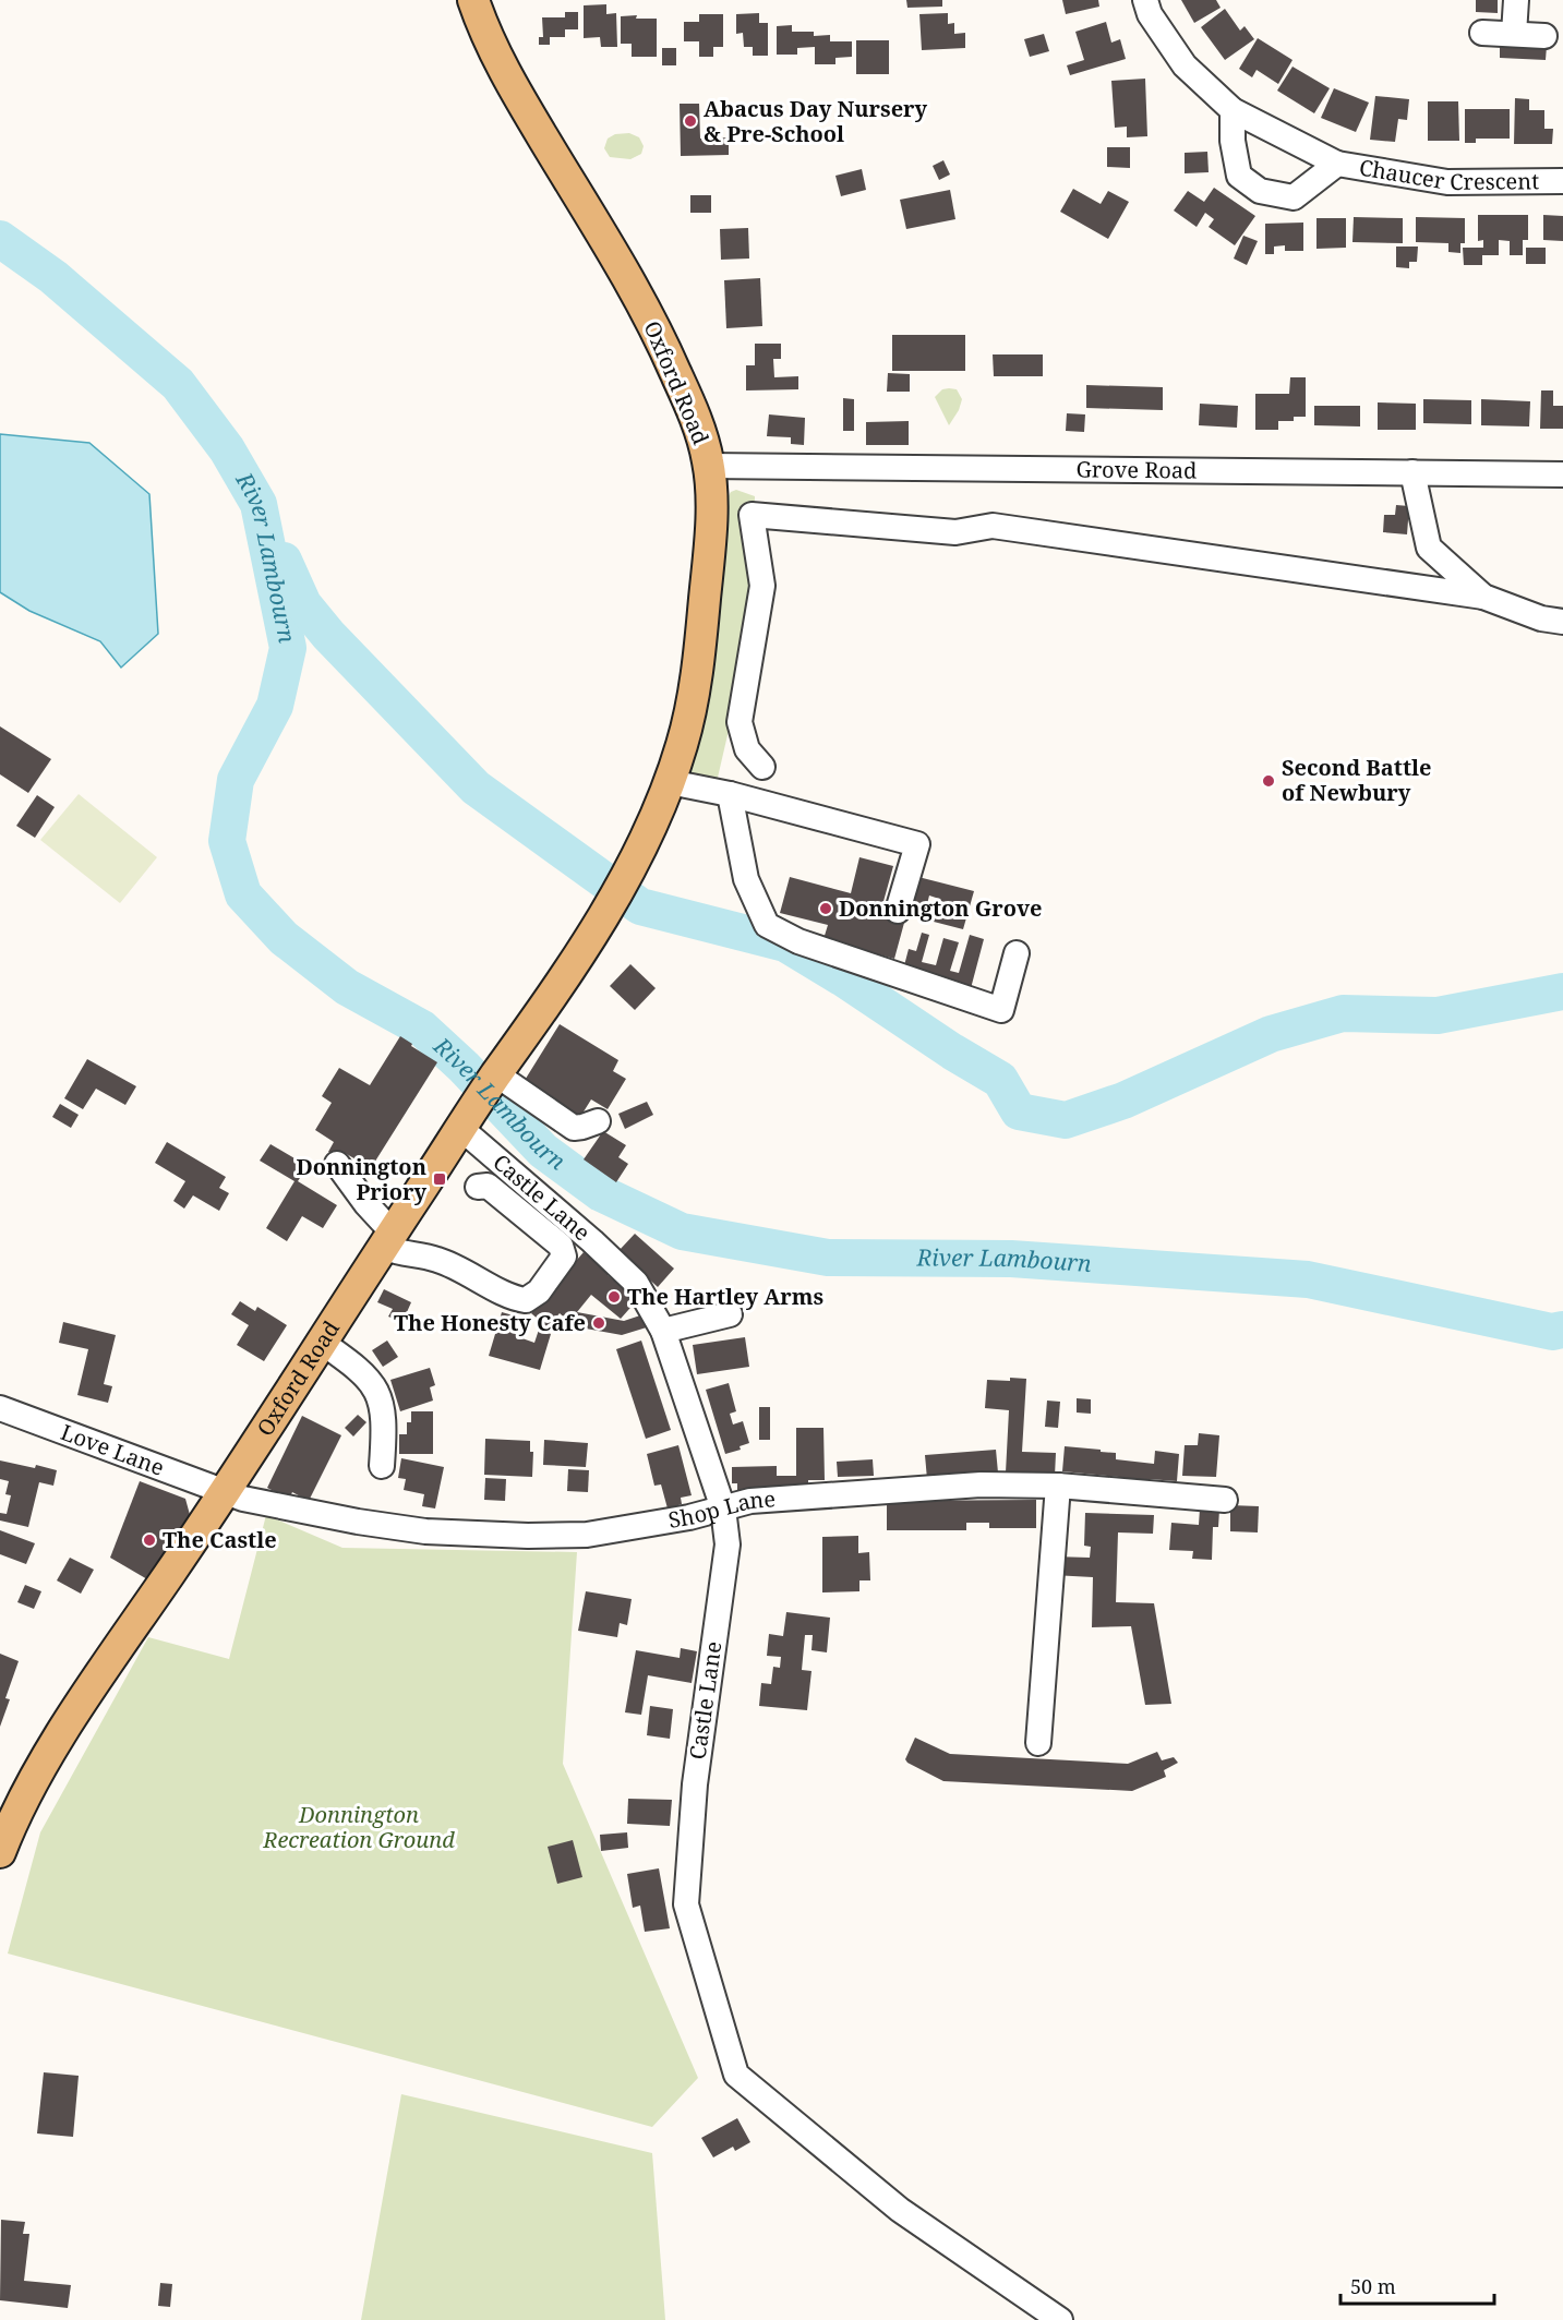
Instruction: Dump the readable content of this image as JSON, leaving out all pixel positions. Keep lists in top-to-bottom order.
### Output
{
  "streets": {
    "main road": ["Oxford Road"],
    "street": [
      "Chaucer Crescent",
      "Grove Road",
      "Castle Lane",
      "Love Lane",
      "Shop Lane"
    ]
  },
  "crossings": [
    ["Oxford Road", "Grove Road"],
    ["Oxford Road", "Castle Lane"],
    ["Oxford Road", "Love Lane"],
    ["Oxford Road", "Shop Lane"],
    ["Castle Lane", "Shop Lane"],
    ["Love Lane", "Shop Lane"]
  ],
  "water": ["River Lambourn"],
  "parks": ["Donnington Recreation Ground"],
  "places": {
    "other": [
      "Abacus Day Nursery & Pre-School",
      "Second Battle of Newbury",
      "Donnington Grove",
      "The Hartley Arms",
      "The Honesty Cafe",
      "The Castle"
    ],
    "transit": ["Donnington Priory"]
  },
  "scale_bar": "50 m"
}
